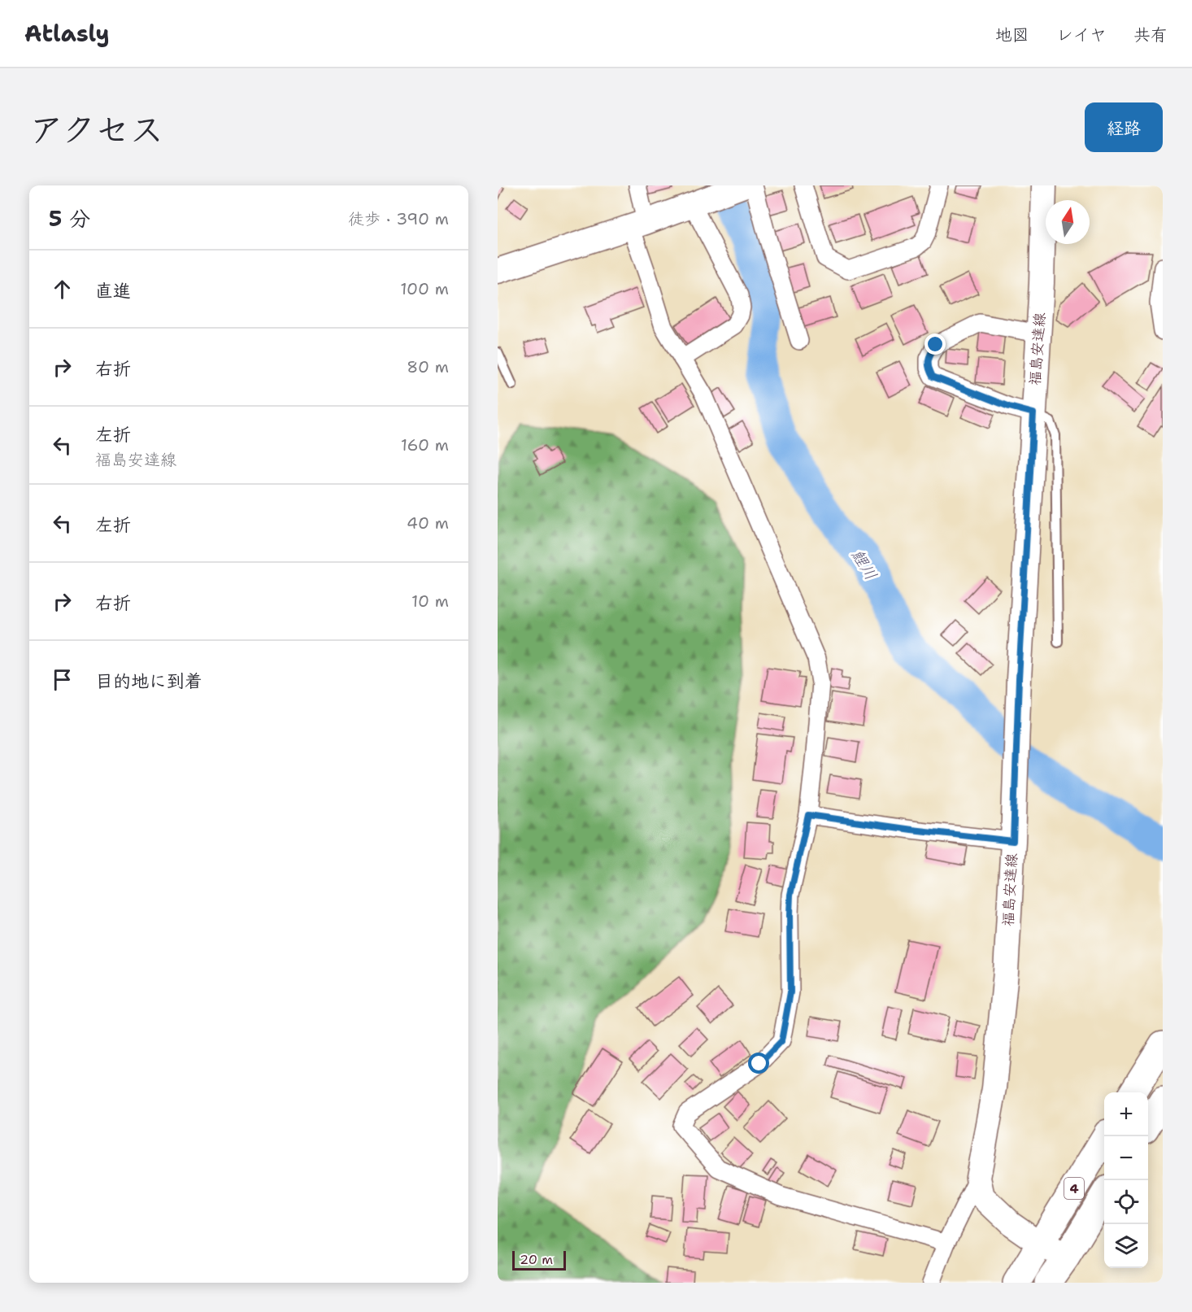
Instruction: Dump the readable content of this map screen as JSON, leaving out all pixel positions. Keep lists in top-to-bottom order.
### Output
{
  "streets": {
    "highway": ["4"],
    "main road": ["福島安達線"]
  },
  "crossings": [
    ["福島安達線", "4"]
  ],
  "water": ["鯉川"],
  "scale_bar": "20 m",
  "north": "top",
  "page": {
    "header": "Atlasly",
    "nav": ["地図", "レイヤ", "共有"],
    "title": "アクセス",
    "buttons": "経路",
    "heading": ["5 分", "徒歩 · 390 m"],
    "list": [
      ["直進", "100 m"],
      ["右折", "80 m"],
      ["左折", "福島安達線", "160 m"],
      ["左折", "40 m"],
      ["右折", "10 m"],
      "目的地に到着"
    ],
    "map_buttons": ["+", "−"],
    "scale": "20 m"
  }
}
